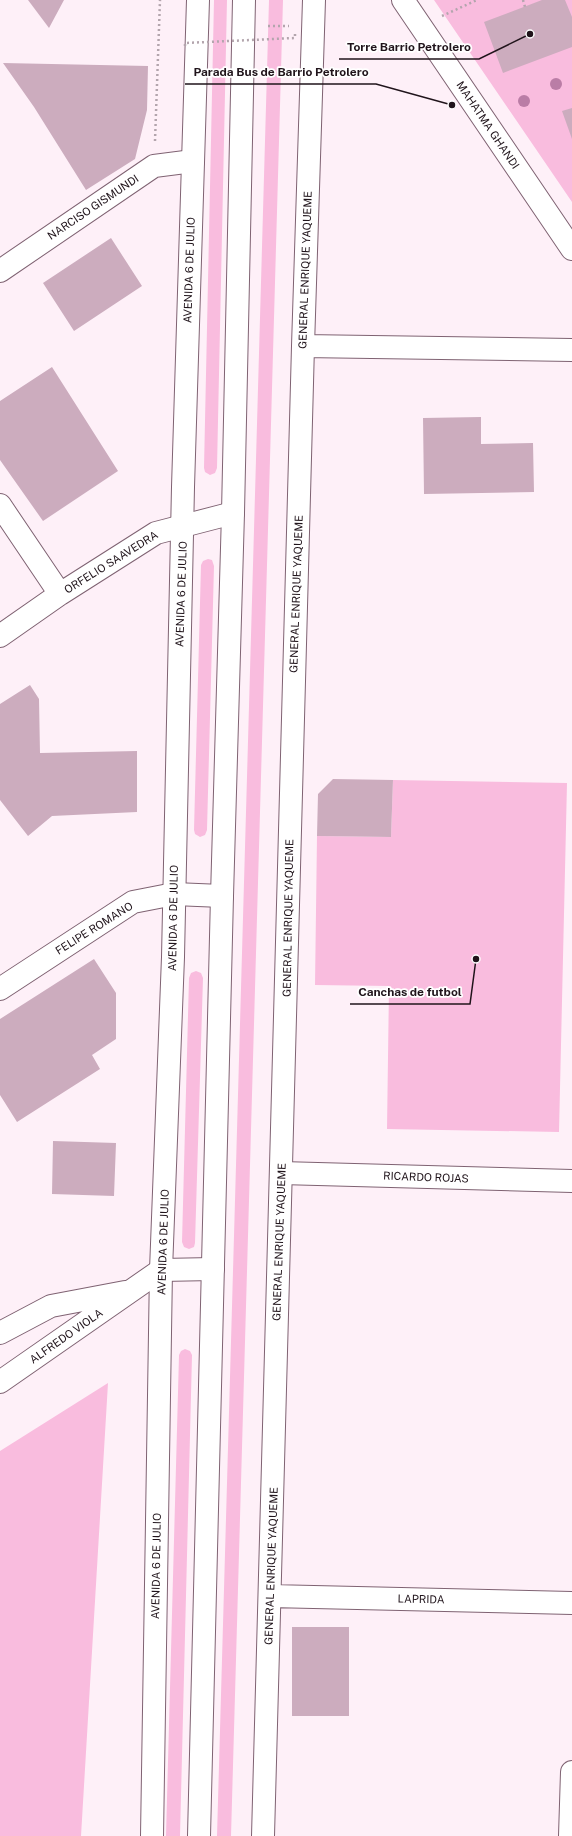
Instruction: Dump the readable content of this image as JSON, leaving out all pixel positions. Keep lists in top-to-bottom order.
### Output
{
  "streets": {
    "street": [
      "MAHATMA GHANDI",
      "NARCISO GISMUNDI",
      "AVENIDA 6 DE JULIO",
      "GENERAL ENRIQUE YAQUEME",
      "ORFELIO SAAVEDRA",
      "FELIPE ROMANO",
      "RICARDO ROJAS",
      "ALFREDO VIOLA",
      "LAPRIDA"
    ]
  },
  "crossings": [
    ["NARCISO GISMUNDI", "AVENIDA 6 DE JULIO"],
    ["AVENIDA 6 DE JULIO", "ORFELIO SAAVEDRA"],
    ["AVENIDA 6 DE JULIO", "FELIPE ROMANO"],
    ["AVENIDA 6 DE JULIO", "ALFREDO VIOLA"],
    ["GENERAL ENRIQUE YAQUEME", "RICARDO ROJAS"],
    ["GENERAL ENRIQUE YAQUEME", "LAPRIDA"]
  ],
  "places": ["Torre Barrio Petrolero", "Parada Bus de Barrio Petrolero", "Canchas de futbol"]
}
